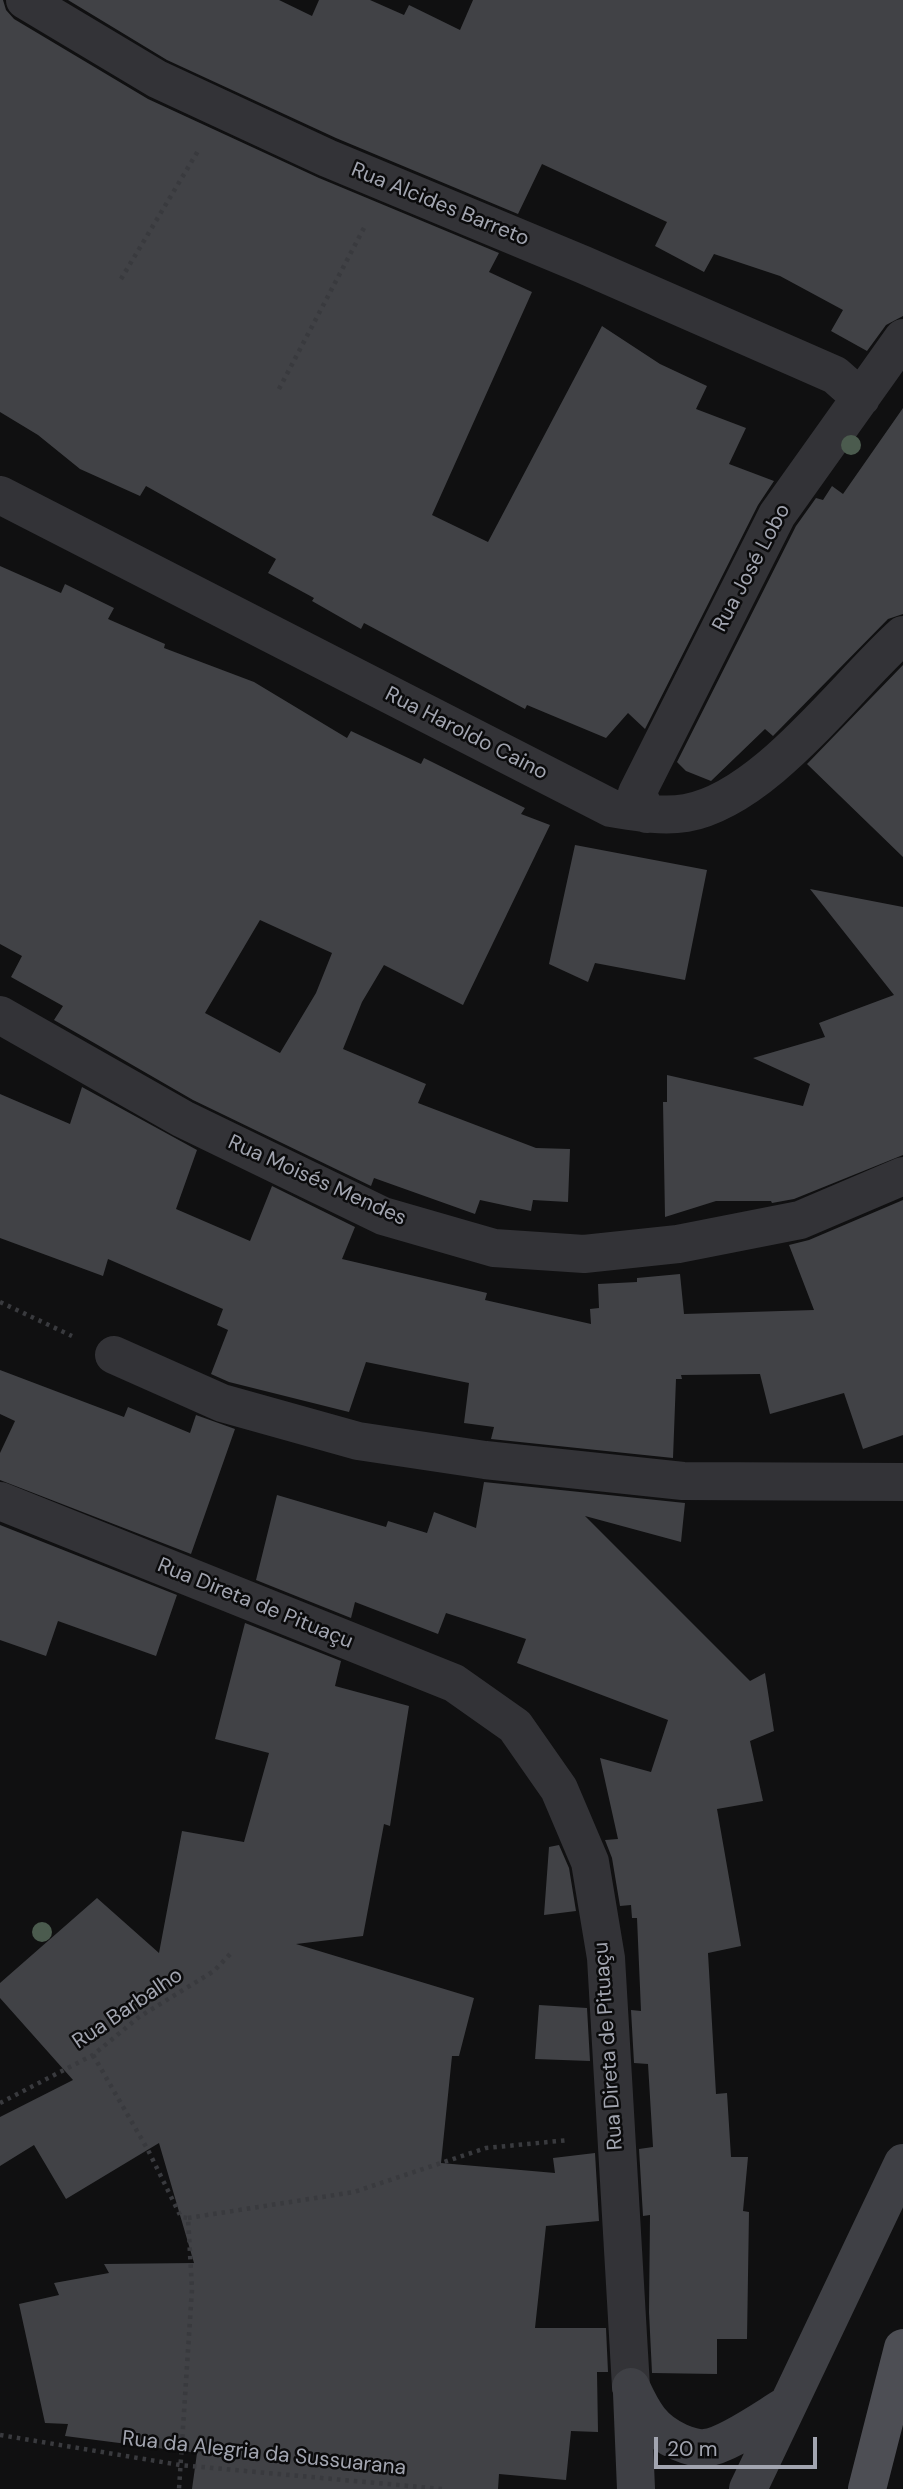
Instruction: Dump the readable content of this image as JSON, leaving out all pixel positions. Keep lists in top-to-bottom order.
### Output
{
  "streets": {
    "street": [
      "Rua Alcides Barreto",
      "Rua José Lobo",
      "Rua Haroldo Caino",
      "Rua Moisés Mendes",
      "Rua Direta de Pituaçu"
    ],
    "path": ["Rua Barbalho", "Rua da Alegria da Sussuarana"]
  },
  "crossings": [
    ["Rua Alcides Barreto", "Rua José Lobo"],
    ["Rua José Lobo", "Rua Haroldo Caino"]
  ],
  "scale_bar": "20 m"
}
